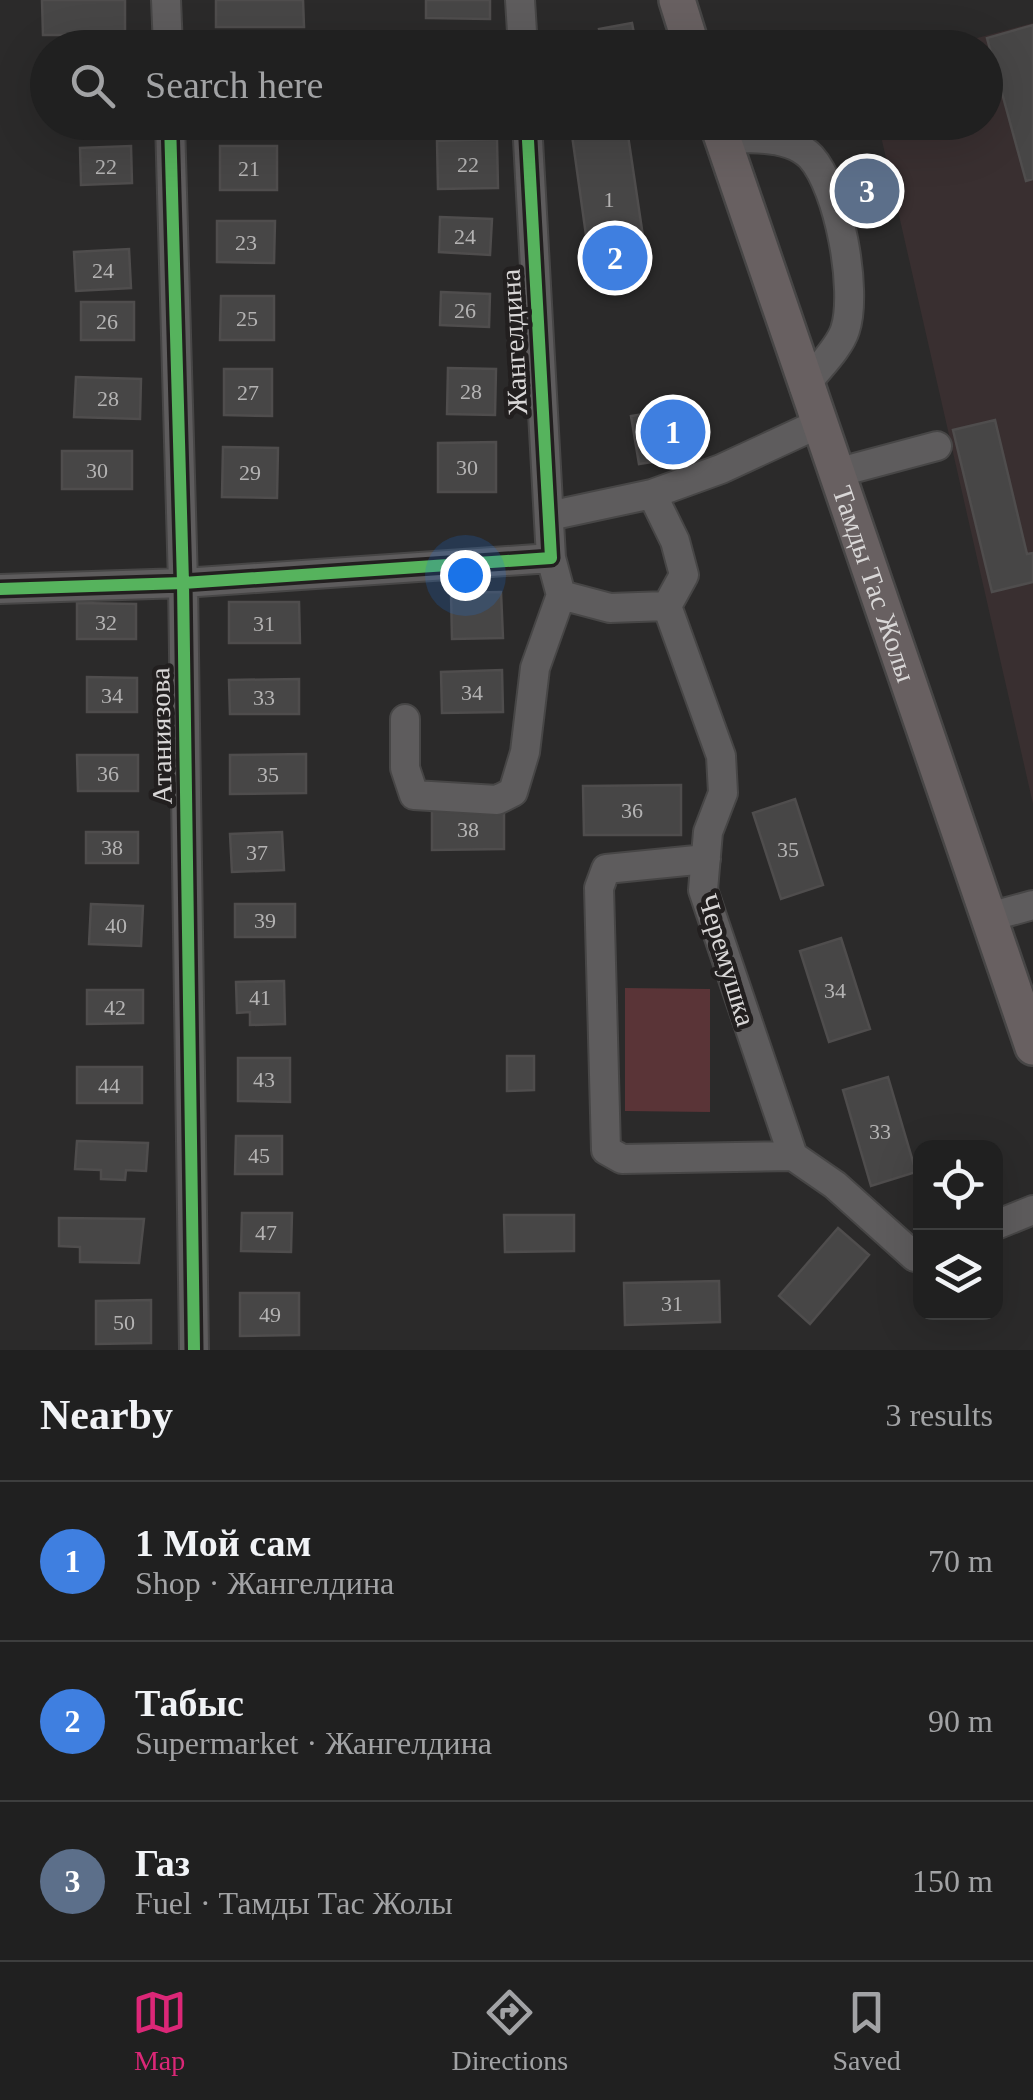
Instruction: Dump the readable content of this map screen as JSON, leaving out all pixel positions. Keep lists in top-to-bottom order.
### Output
{
  "streets": {
    "main road": ["Тамды Тас Жолы"],
    "street": ["Жангелдина", "Атаниязова", "Черемушка"]
  },
  "crossings": [
    ["Жангелдина", "Черемушка"]
  ],
  "house_numbers": [
    "22",
    "22",
    "21",
    "1",
    "24",
    "23",
    "24",
    "26",
    "25",
    "26",
    "28",
    "27",
    "28",
    "30",
    "30",
    "29",
    "32",
    "31",
    "34",
    "34",
    "33",
    "36",
    "35",
    "36",
    "38",
    "38",
    "35",
    "37",
    "39",
    "40",
    "34",
    "41",
    "42",
    "43",
    "44",
    "33",
    "45",
    "47",
    "31",
    "49",
    "50"
  ],
  "page": {
    "search": "Search here",
    "pins": ["3", "2", "1"],
    "heading": ["Nearby", "3 results"],
    "list": [
      {
        "mark": "1",
        "name": "1 Мой сам",
        "note": "Shop · Жангелдина",
        "value": "70 m"
      },
      {
        "mark": "2",
        "name": "Табыс",
        "note": "Supermarket · Жангелдина",
        "value": "90 m"
      },
      {
        "mark": "3",
        "name": "Газ",
        "note": "Fuel · Тамды Тас Жолы",
        "value": "150 m"
      }
    ],
    "nav": ["Map", "Directions", "Saved"]
  }
}
